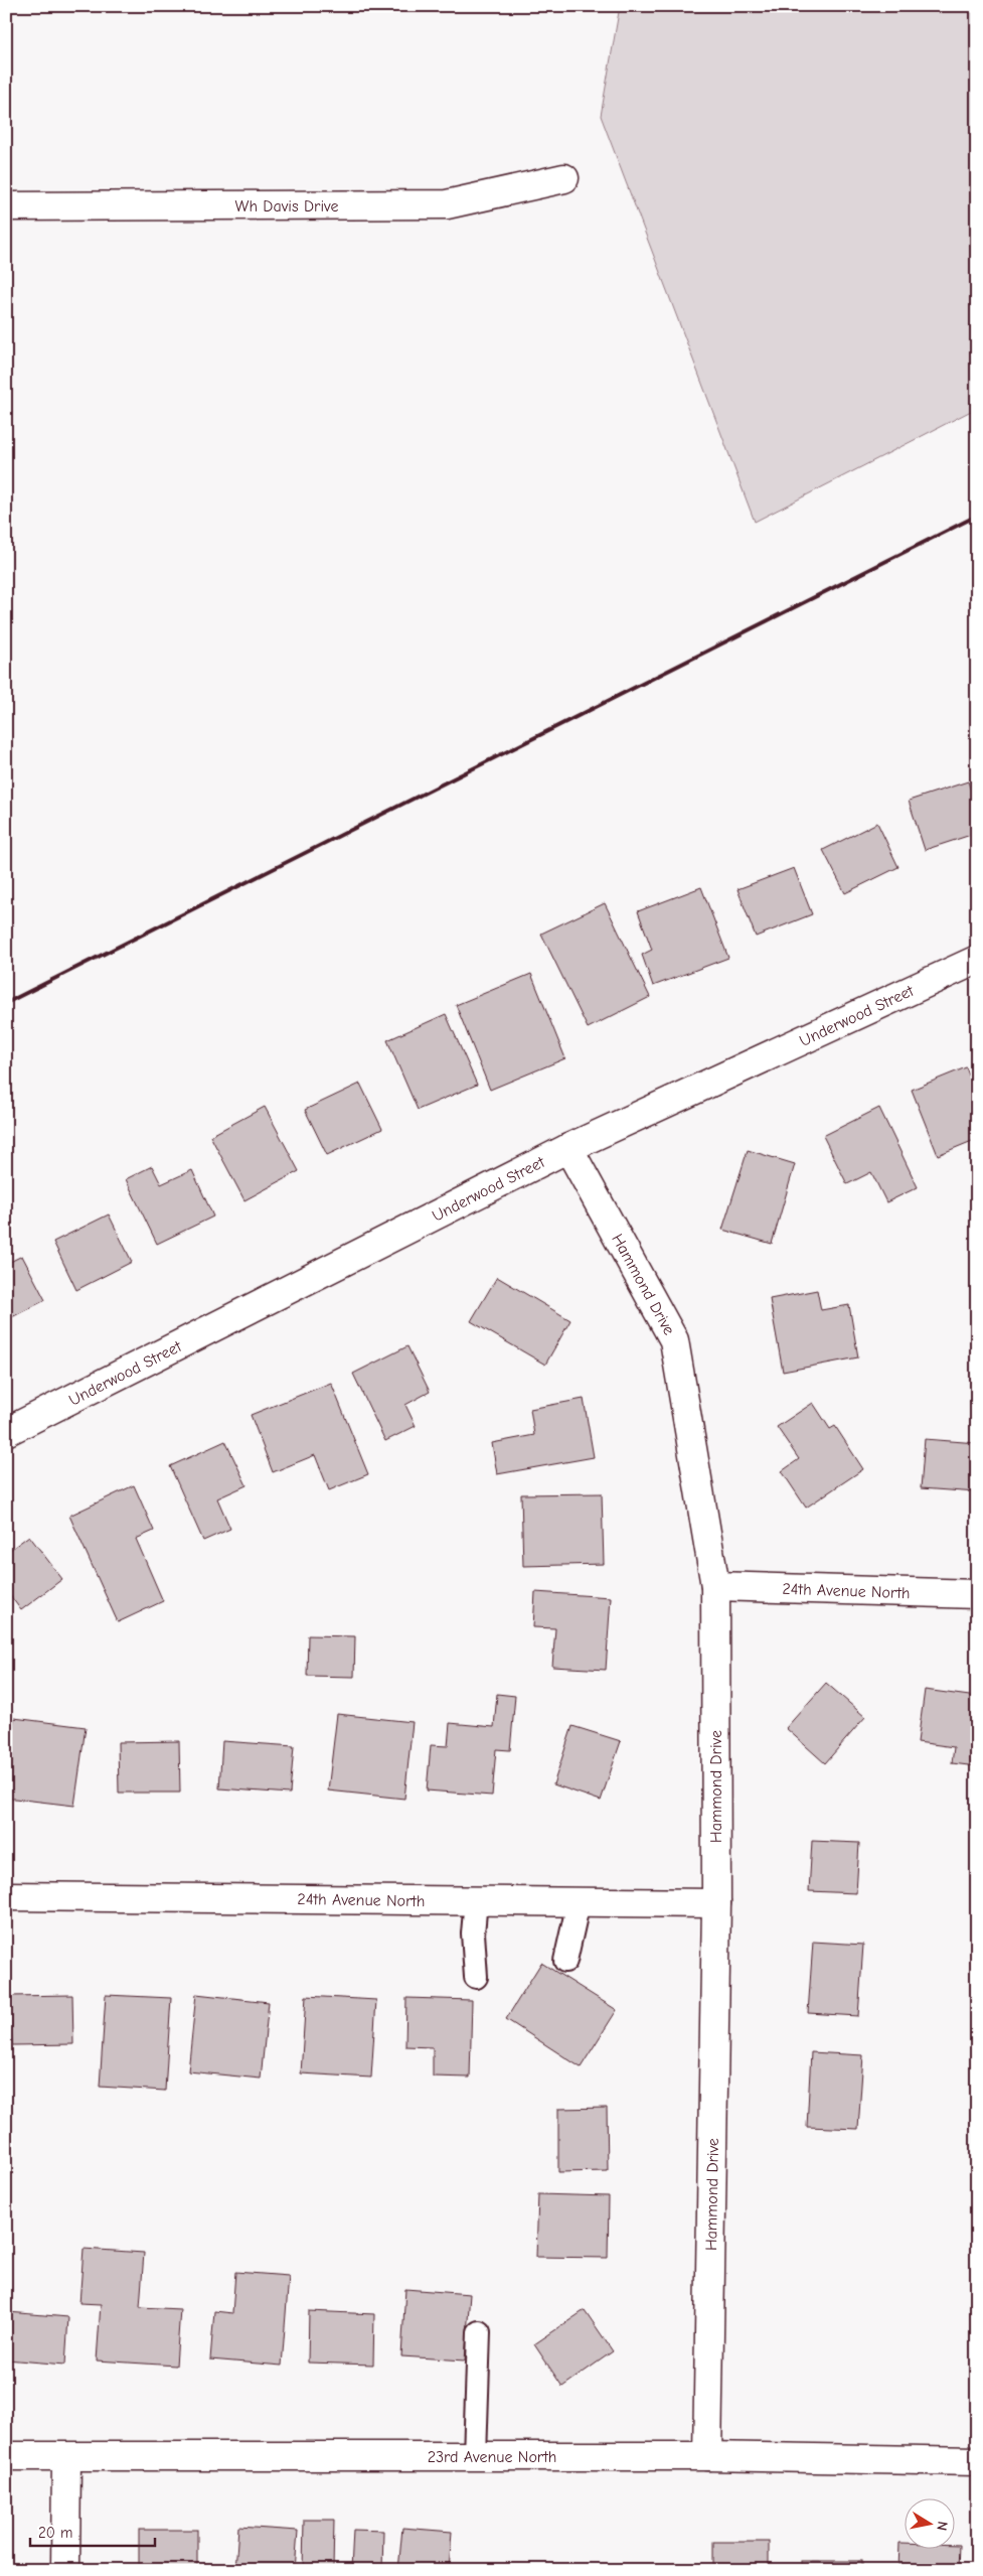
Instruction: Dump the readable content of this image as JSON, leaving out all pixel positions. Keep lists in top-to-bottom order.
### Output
{
  "streets": {
    "street": [
      "Wh Davis Drive",
      "Underwood Street",
      "Hammond Drive",
      "24th Avenue North",
      "23rd Avenue North"
    ]
  },
  "crossings": [
    ["Underwood Street", "Hammond Drive"],
    ["Hammond Drive", "24th Avenue North"],
    ["Hammond Drive", "23rd Avenue North"]
  ],
  "scale_bar": "20 m",
  "north": "right"
}
